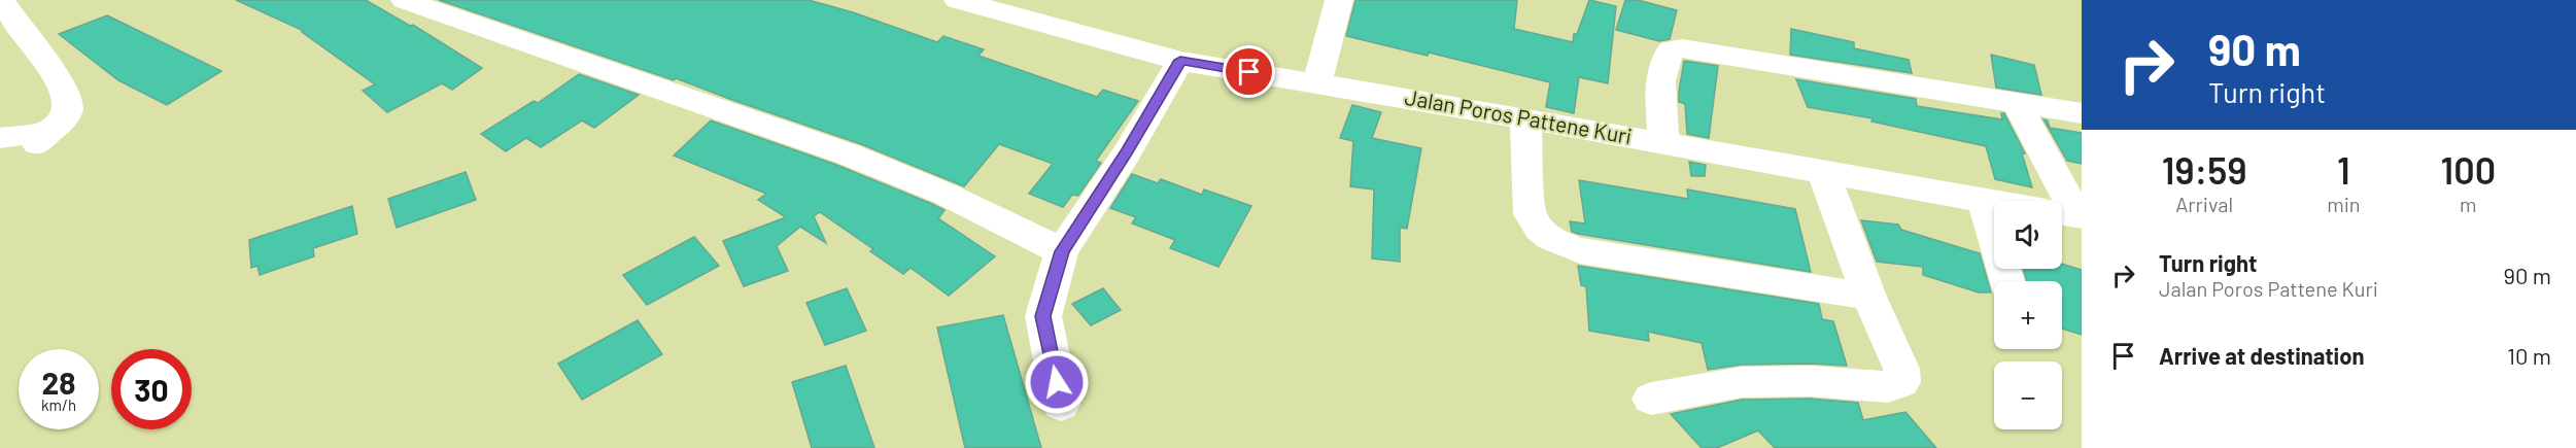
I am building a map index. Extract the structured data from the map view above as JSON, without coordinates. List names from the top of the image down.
{
  "streets": {
    "street": ["Jalan Poros Pattene Kuri"]
  },
  "page": {
    "turn": ["90 m", "Turn right"],
    "eta": [
      "19:59",
      "Arrival",
      "1",
      "min",
      "100",
      "m"
    ],
    "map_buttons": ["+", "−"],
    "list": [
      {
        "name": "Turn right",
        "note": "Jalan Poros Pattene Kuri",
        "value": "90 m"
      },
      {
        "name": "Arrive at destination",
        "value": "10 m"
      }
    ],
    "speed": "28 km/h",
    "limit": "30"
  }
}
